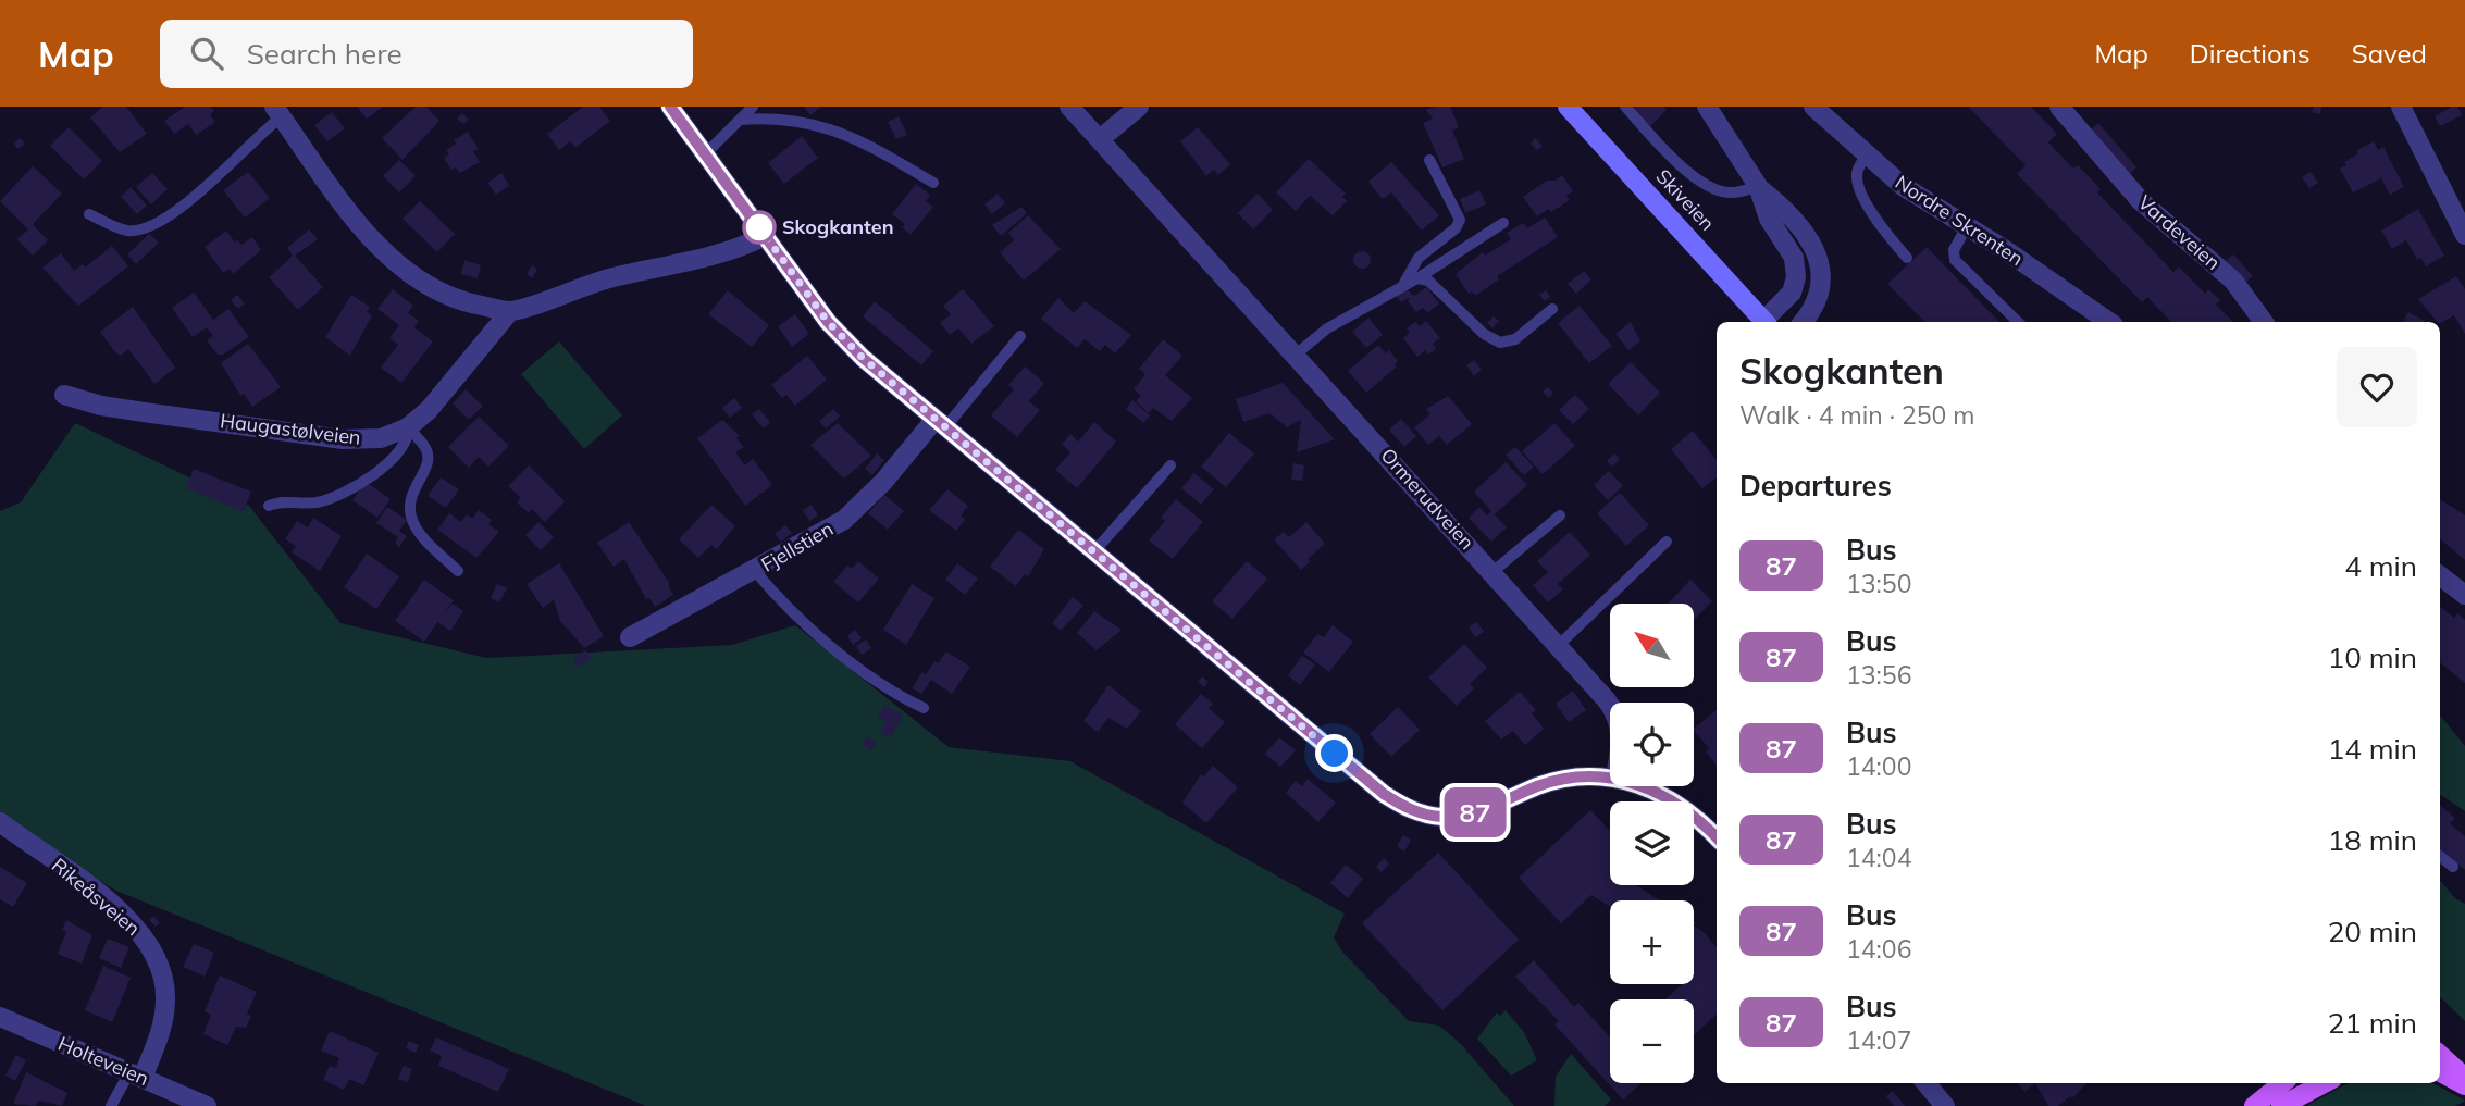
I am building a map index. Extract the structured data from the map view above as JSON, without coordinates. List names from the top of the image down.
{
  "streets": {
    "main road": ["Skiveien"],
    "street": [
      "Nordre Skrenten",
      "Vardeveien",
      "Haugastølveien",
      "Ormerudveien",
      "Fjellstien",
      "Rikeåsveien",
      "Holteveien"
    ]
  },
  "crossings": [
    ["Rikeåsveien", "Holteveien"]
  ],
  "places": ["Skogkanten"],
  "lines": ["bus line 87"],
  "north": "top left",
  "page": {
    "header": "Map",
    "search": "Search here",
    "nav": ["Map", "Directions", "Saved"],
    "on_map": "87",
    "heading": [
      ["Skogkanten", "Walk · 4 min · 250 m"],
      "Departures"
    ],
    "list": [
      {
        "mark": "87",
        "name": "Bus",
        "note": "13:50",
        "value": "4 min"
      },
      {
        "mark": "87",
        "name": "Bus",
        "note": "13:56",
        "value": "10 min"
      },
      {
        "mark": "87",
        "name": "Bus",
        "note": "14:00",
        "value": "14 min"
      },
      {
        "mark": "87",
        "name": "Bus",
        "note": "14:04",
        "value": "18 min"
      },
      {
        "mark": "87",
        "name": "Bus",
        "note": "14:06",
        "value": "20 min"
      },
      {
        "mark": "87",
        "name": "Bus",
        "note": "14:07",
        "value": "21 min"
      }
    ],
    "map_buttons": ["+", "−"]
  }
}
